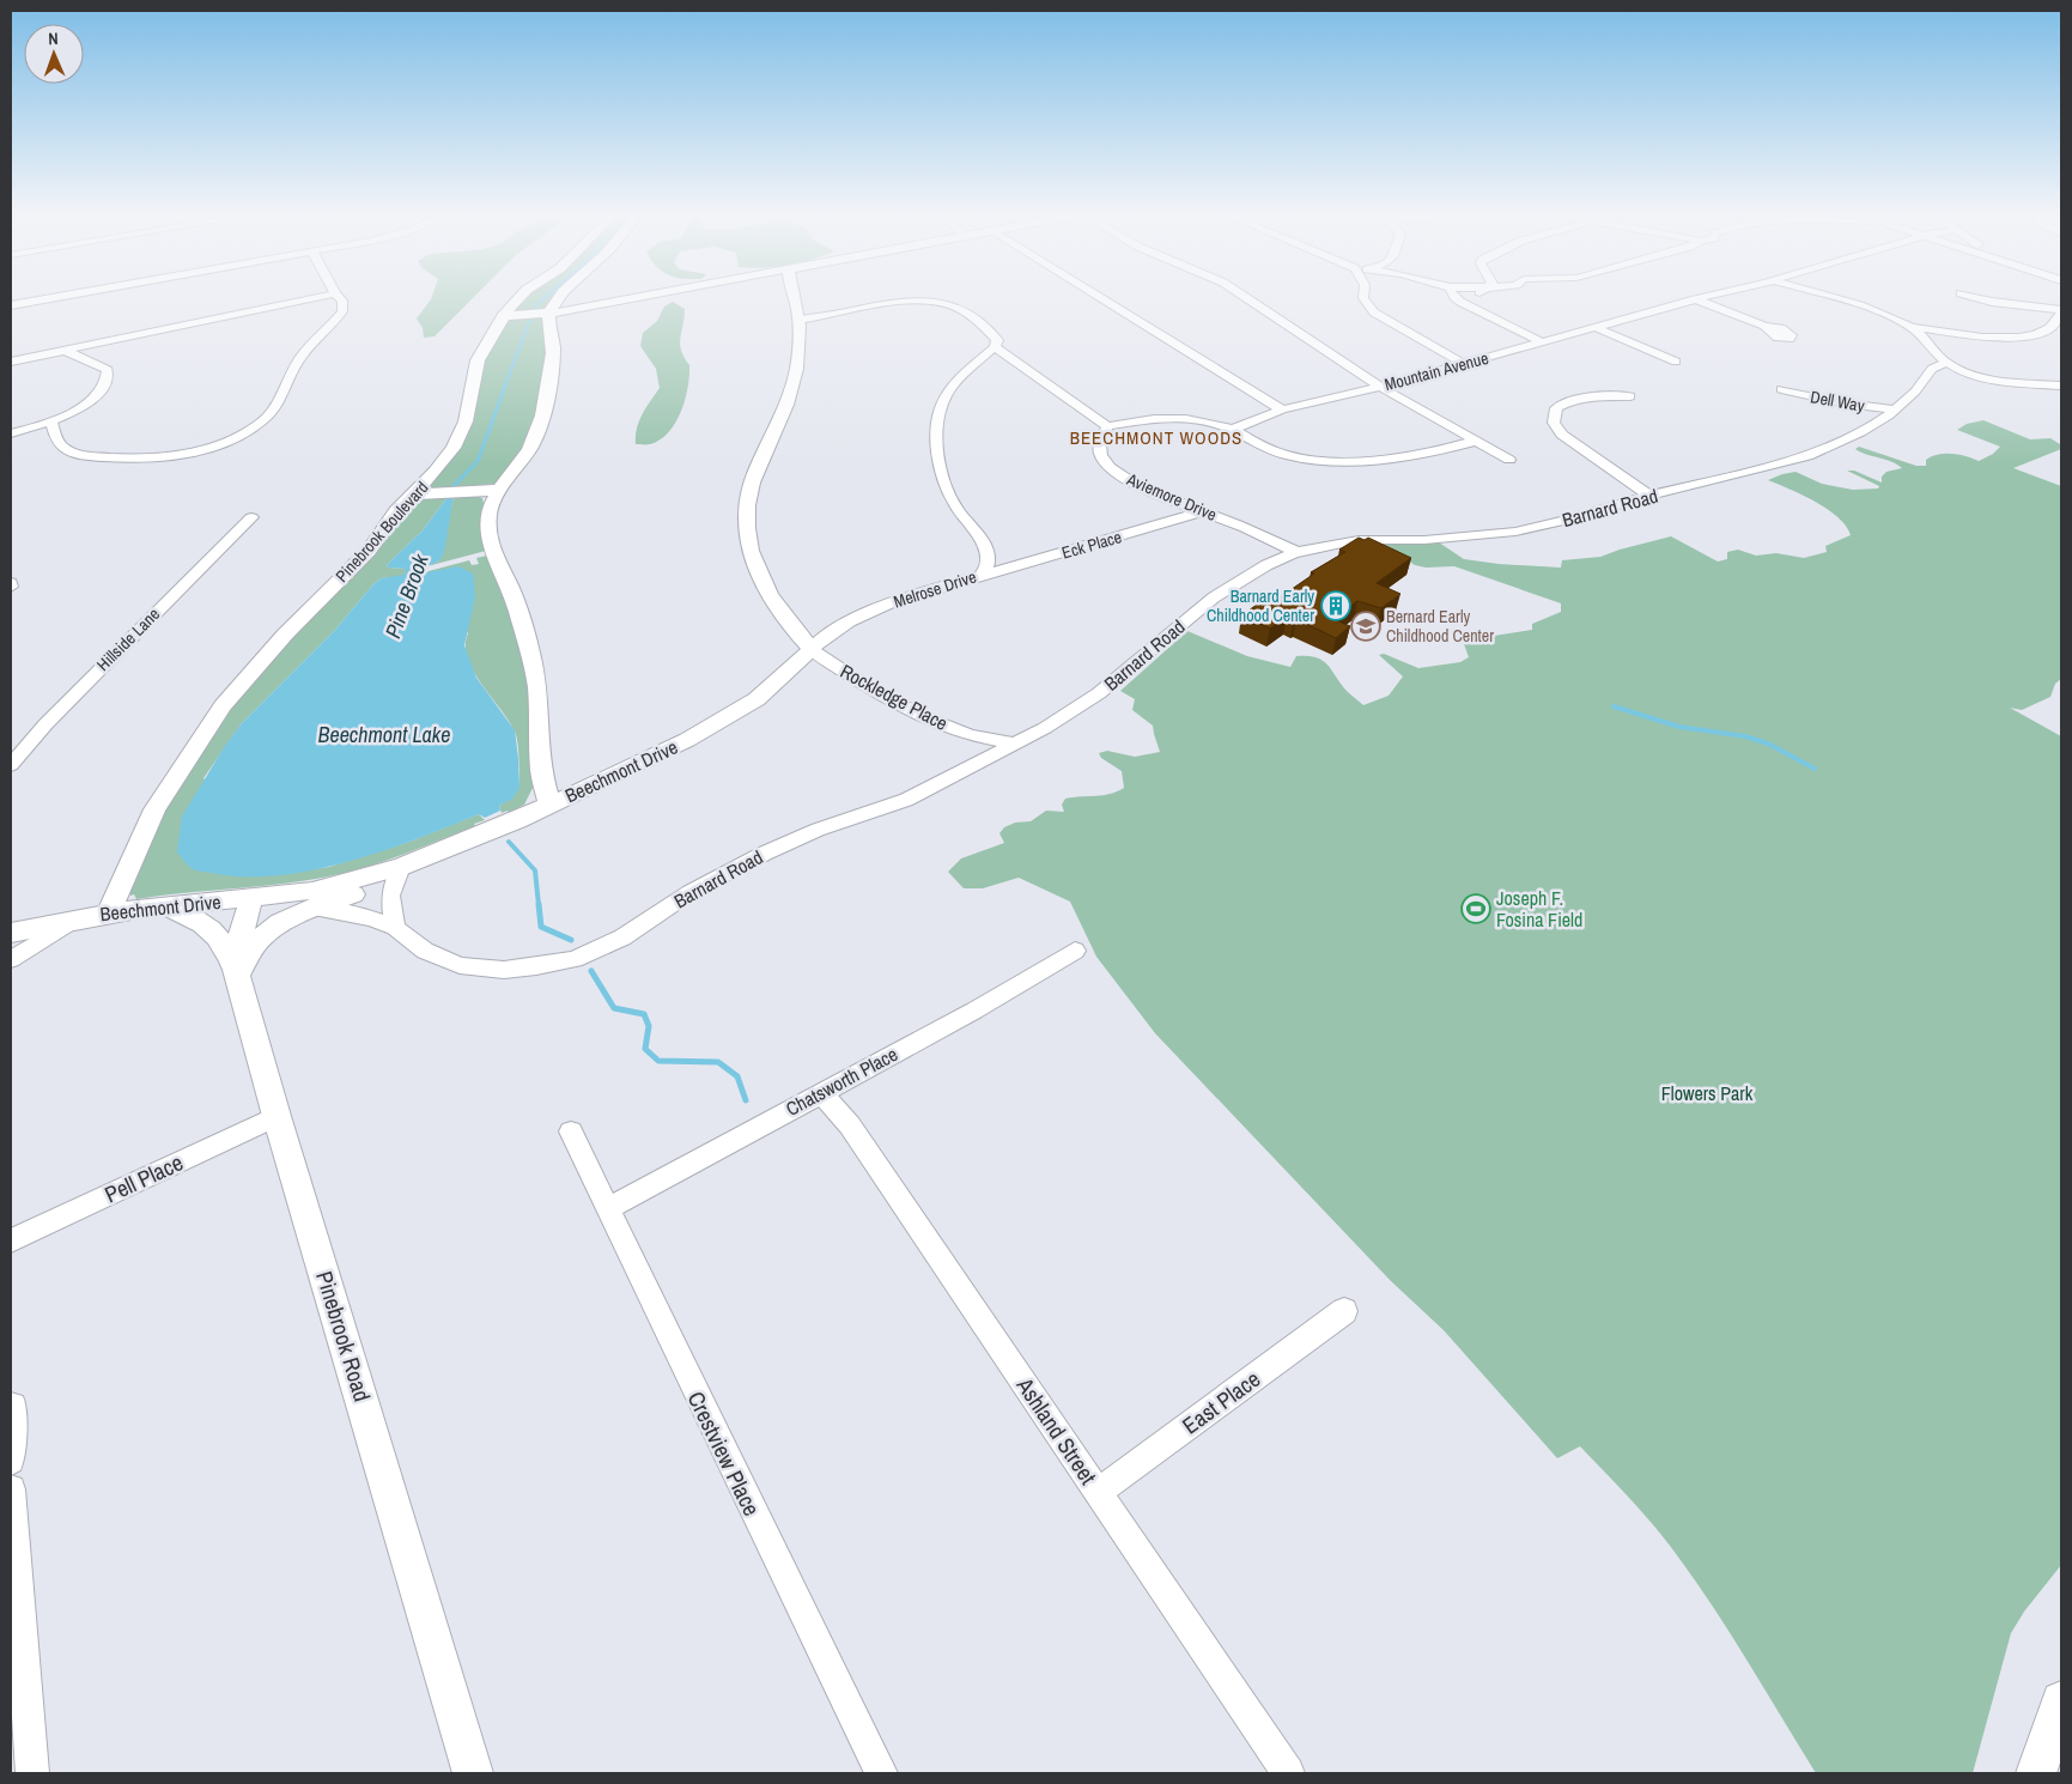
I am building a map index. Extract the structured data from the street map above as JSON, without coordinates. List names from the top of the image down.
{
  "streets": {
    "street": [
      "Mountain Avenue",
      "Dell Way",
      "Aviemore Drive",
      "Barnard Road",
      "Pinebrook Boulevard",
      "Eck Place",
      "Melrose Drive",
      "Hillside Lane",
      "Rockledge Place",
      "Beechmont Drive",
      "Chatsworth Place",
      "Pell Place",
      "Pinebrook Road",
      "East Place",
      "Ashland Street",
      "Crestview Place"
    ]
  },
  "crossings": [
    ["Dell Way", "Barnard Road"],
    ["Aviemore Drive", "Barnard Road"],
    ["Aviemore Drive", "Eck Place"],
    ["Barnard Road", "Rockledge Place"],
    ["Pinebrook Boulevard", "Beechmont Drive"],
    ["Eck Place", "Melrose Drive"],
    ["Melrose Drive", "Rockledge Place"],
    ["Melrose Drive", "Beechmont Drive"],
    ["Rockledge Place", "Beechmont Drive"],
    ["Beechmont Drive", "Pinebrook Road"],
    ["Chatsworth Place", "Ashland Street"],
    ["Chatsworth Place", "Crestview Place"],
    ["Pell Place", "Pinebrook Road"],
    ["East Place", "Ashland Street"]
  ],
  "districts": ["BEECHMONT WOODS"],
  "water": ["Pine Brook", "Beechmont Lake"],
  "parks": ["Flowers Park"],
  "places": {
    "building": ["Barnard Early Childhood Center"],
    "school or university": ["Bernard Early Childhood Center"],
    "sports": ["Joseph F. Fosina Field"]
  },
  "north": "top"
}
